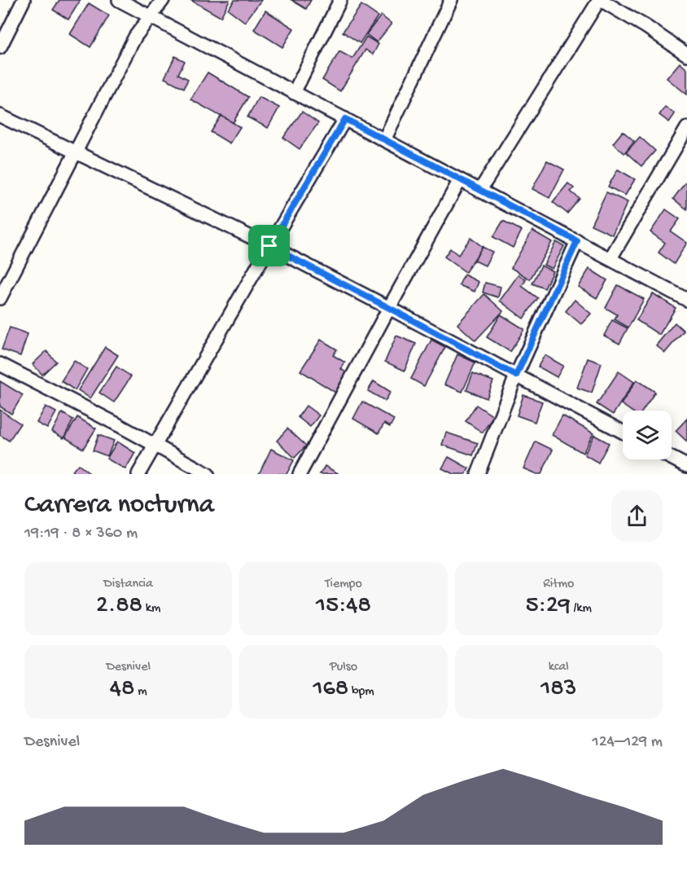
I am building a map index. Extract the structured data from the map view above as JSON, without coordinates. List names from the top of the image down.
{
  "page": {
    "heading": ["Carrera nocturna", "19:19 · 8 × 360 m"],
    "stats": [
      ["Distancia", "2.88 km"],
      ["Tiempo", "15:48"],
      ["Ritmo", "5:29 /km"],
      ["Desnivel", "48 m"],
      ["Pulso", "168 bpm"],
      ["kcal", "183"]
    ],
    "chart": ["Desnivel", "124–129 m"]
  }
}
